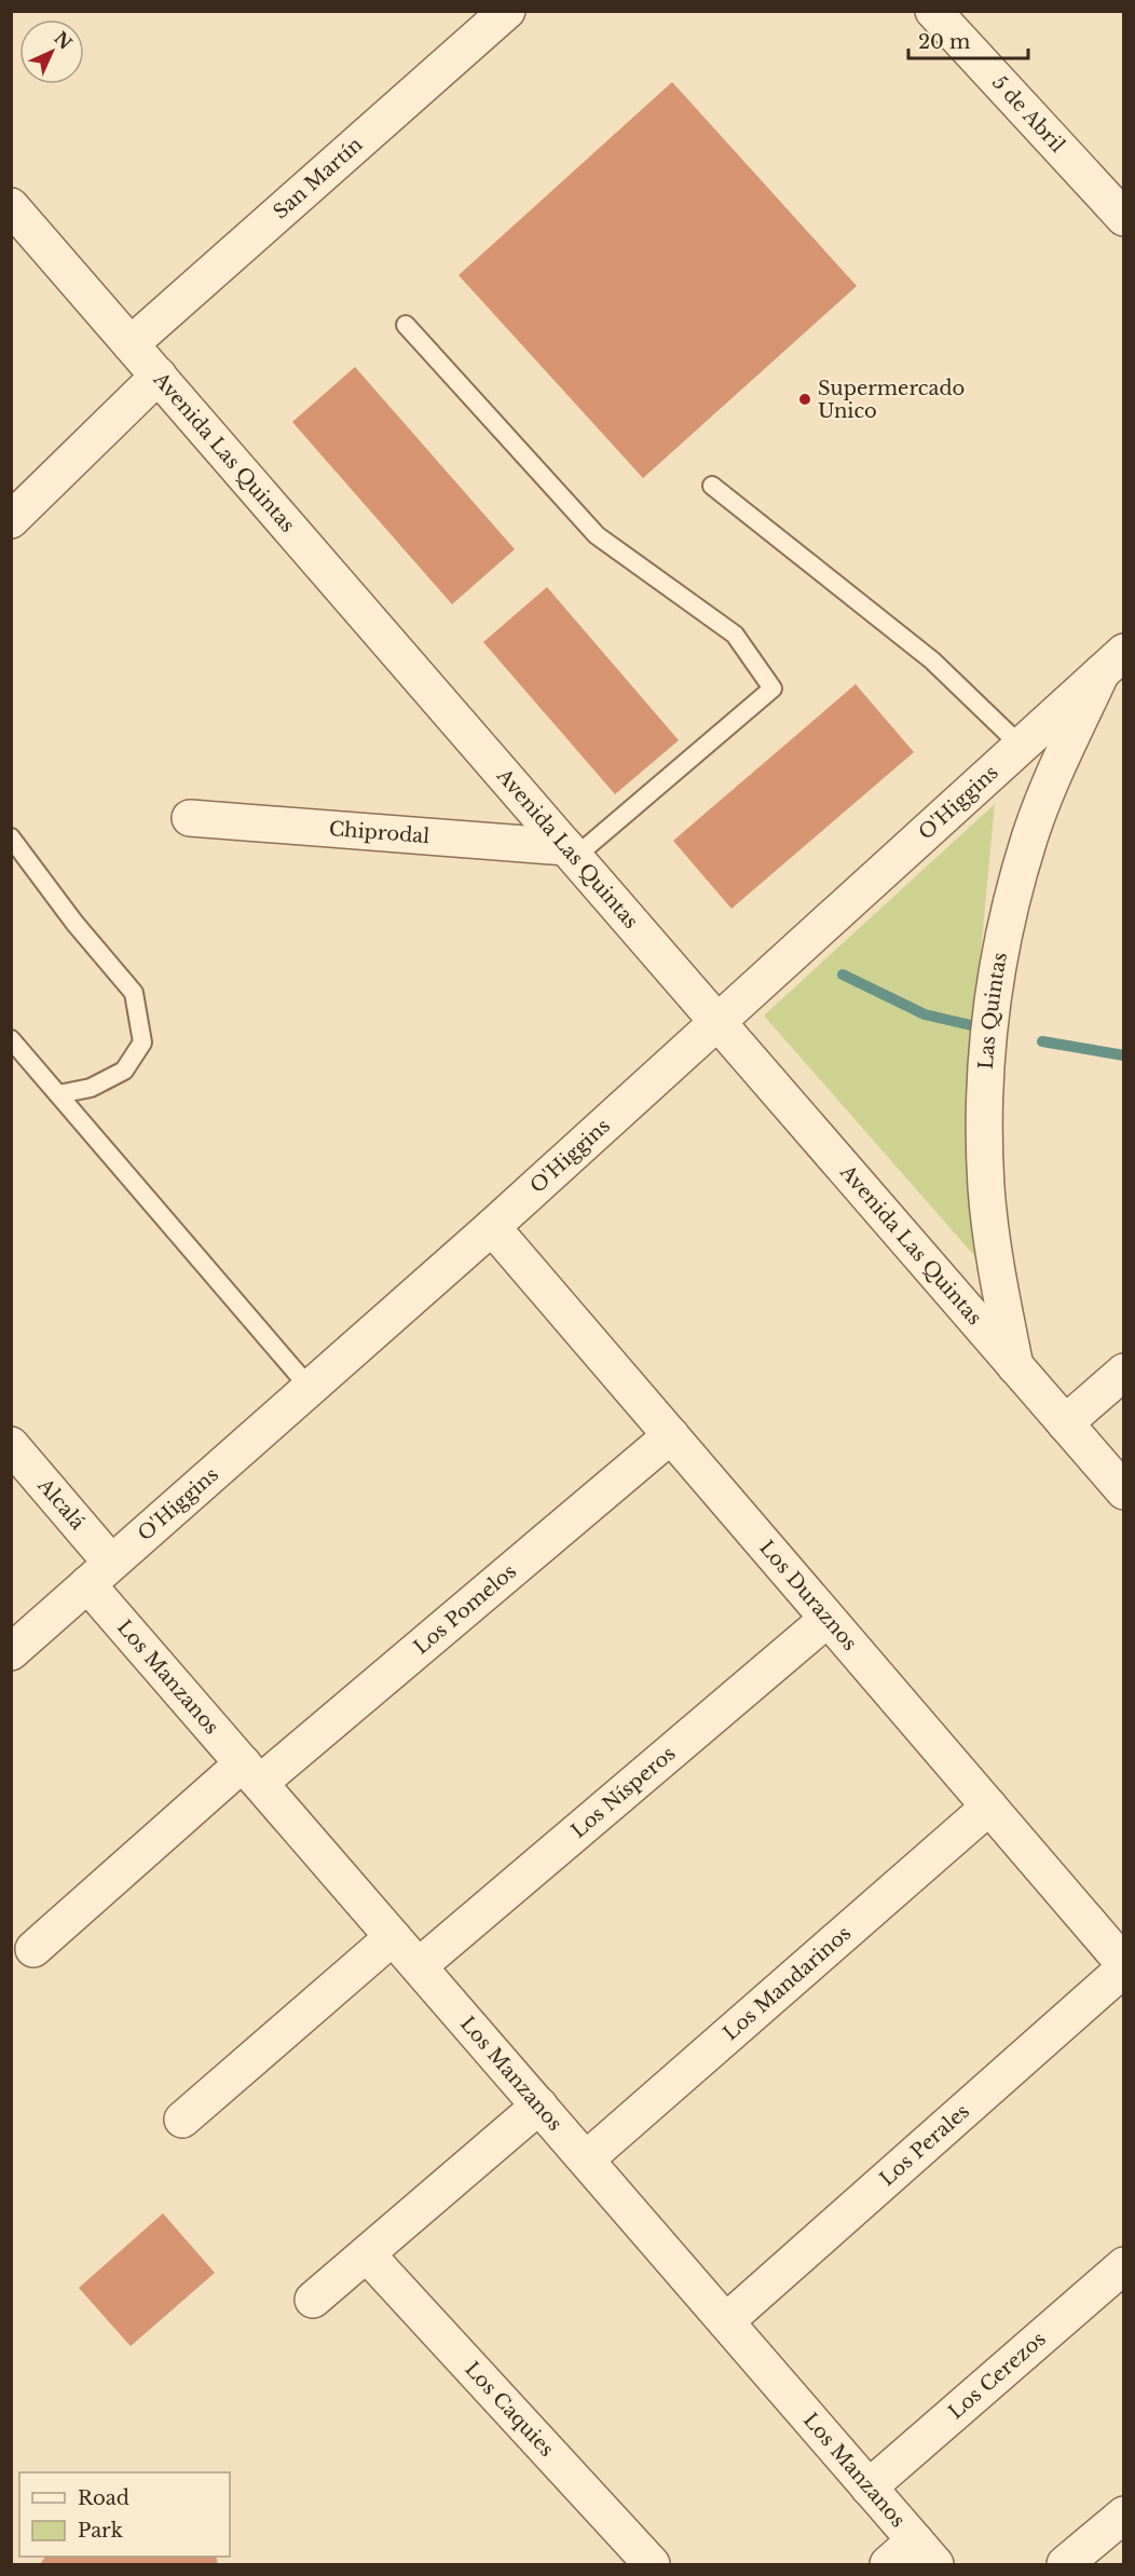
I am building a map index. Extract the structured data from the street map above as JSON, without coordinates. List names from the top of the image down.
{
  "streets": {
    "street": [
      "5 de Abril",
      "San Martín",
      "Avenida Las Quintas",
      "O'Higgins",
      "Chiprodal",
      "Las Quintas",
      "Alcalá",
      "Los Duraznos",
      "Los Pomelos",
      "Los Manzanos",
      "Los Nísperos",
      "Los Mandarinos",
      "Los Perales",
      "Los Cerezos",
      "Los Caquies"
    ]
  },
  "crossings": [
    ["San Martín", "Avenida Las Quintas"],
    ["Avenida Las Quintas", "O'Higgins"],
    ["Avenida Las Quintas", "Chiprodal"],
    ["Avenida Las Quintas", "Las Quintas"],
    ["O'Higgins", "Las Quintas"],
    ["O'Higgins", "Alcalá"],
    ["O'Higgins", "Los Duraznos"],
    ["O'Higgins", "Los Manzanos"],
    ["Alcalá", "Los Manzanos"],
    ["Los Duraznos", "Los Pomelos"],
    ["Los Duraznos", "Los Nísperos"],
    ["Los Duraznos", "Los Mandarinos"],
    ["Los Duraznos", "Los Perales"],
    ["Los Pomelos", "Los Manzanos"],
    ["Los Manzanos", "Los Nísperos"],
    ["Los Manzanos", "Los Mandarinos"],
    ["Los Manzanos", "Los Perales"],
    ["Los Manzanos", "Los Cerezos"]
  ],
  "places": ["Supermercado Unico"],
  "legend": ["Road", "Park"],
  "scale_bar": "20 m",
  "north": "top right"
}
